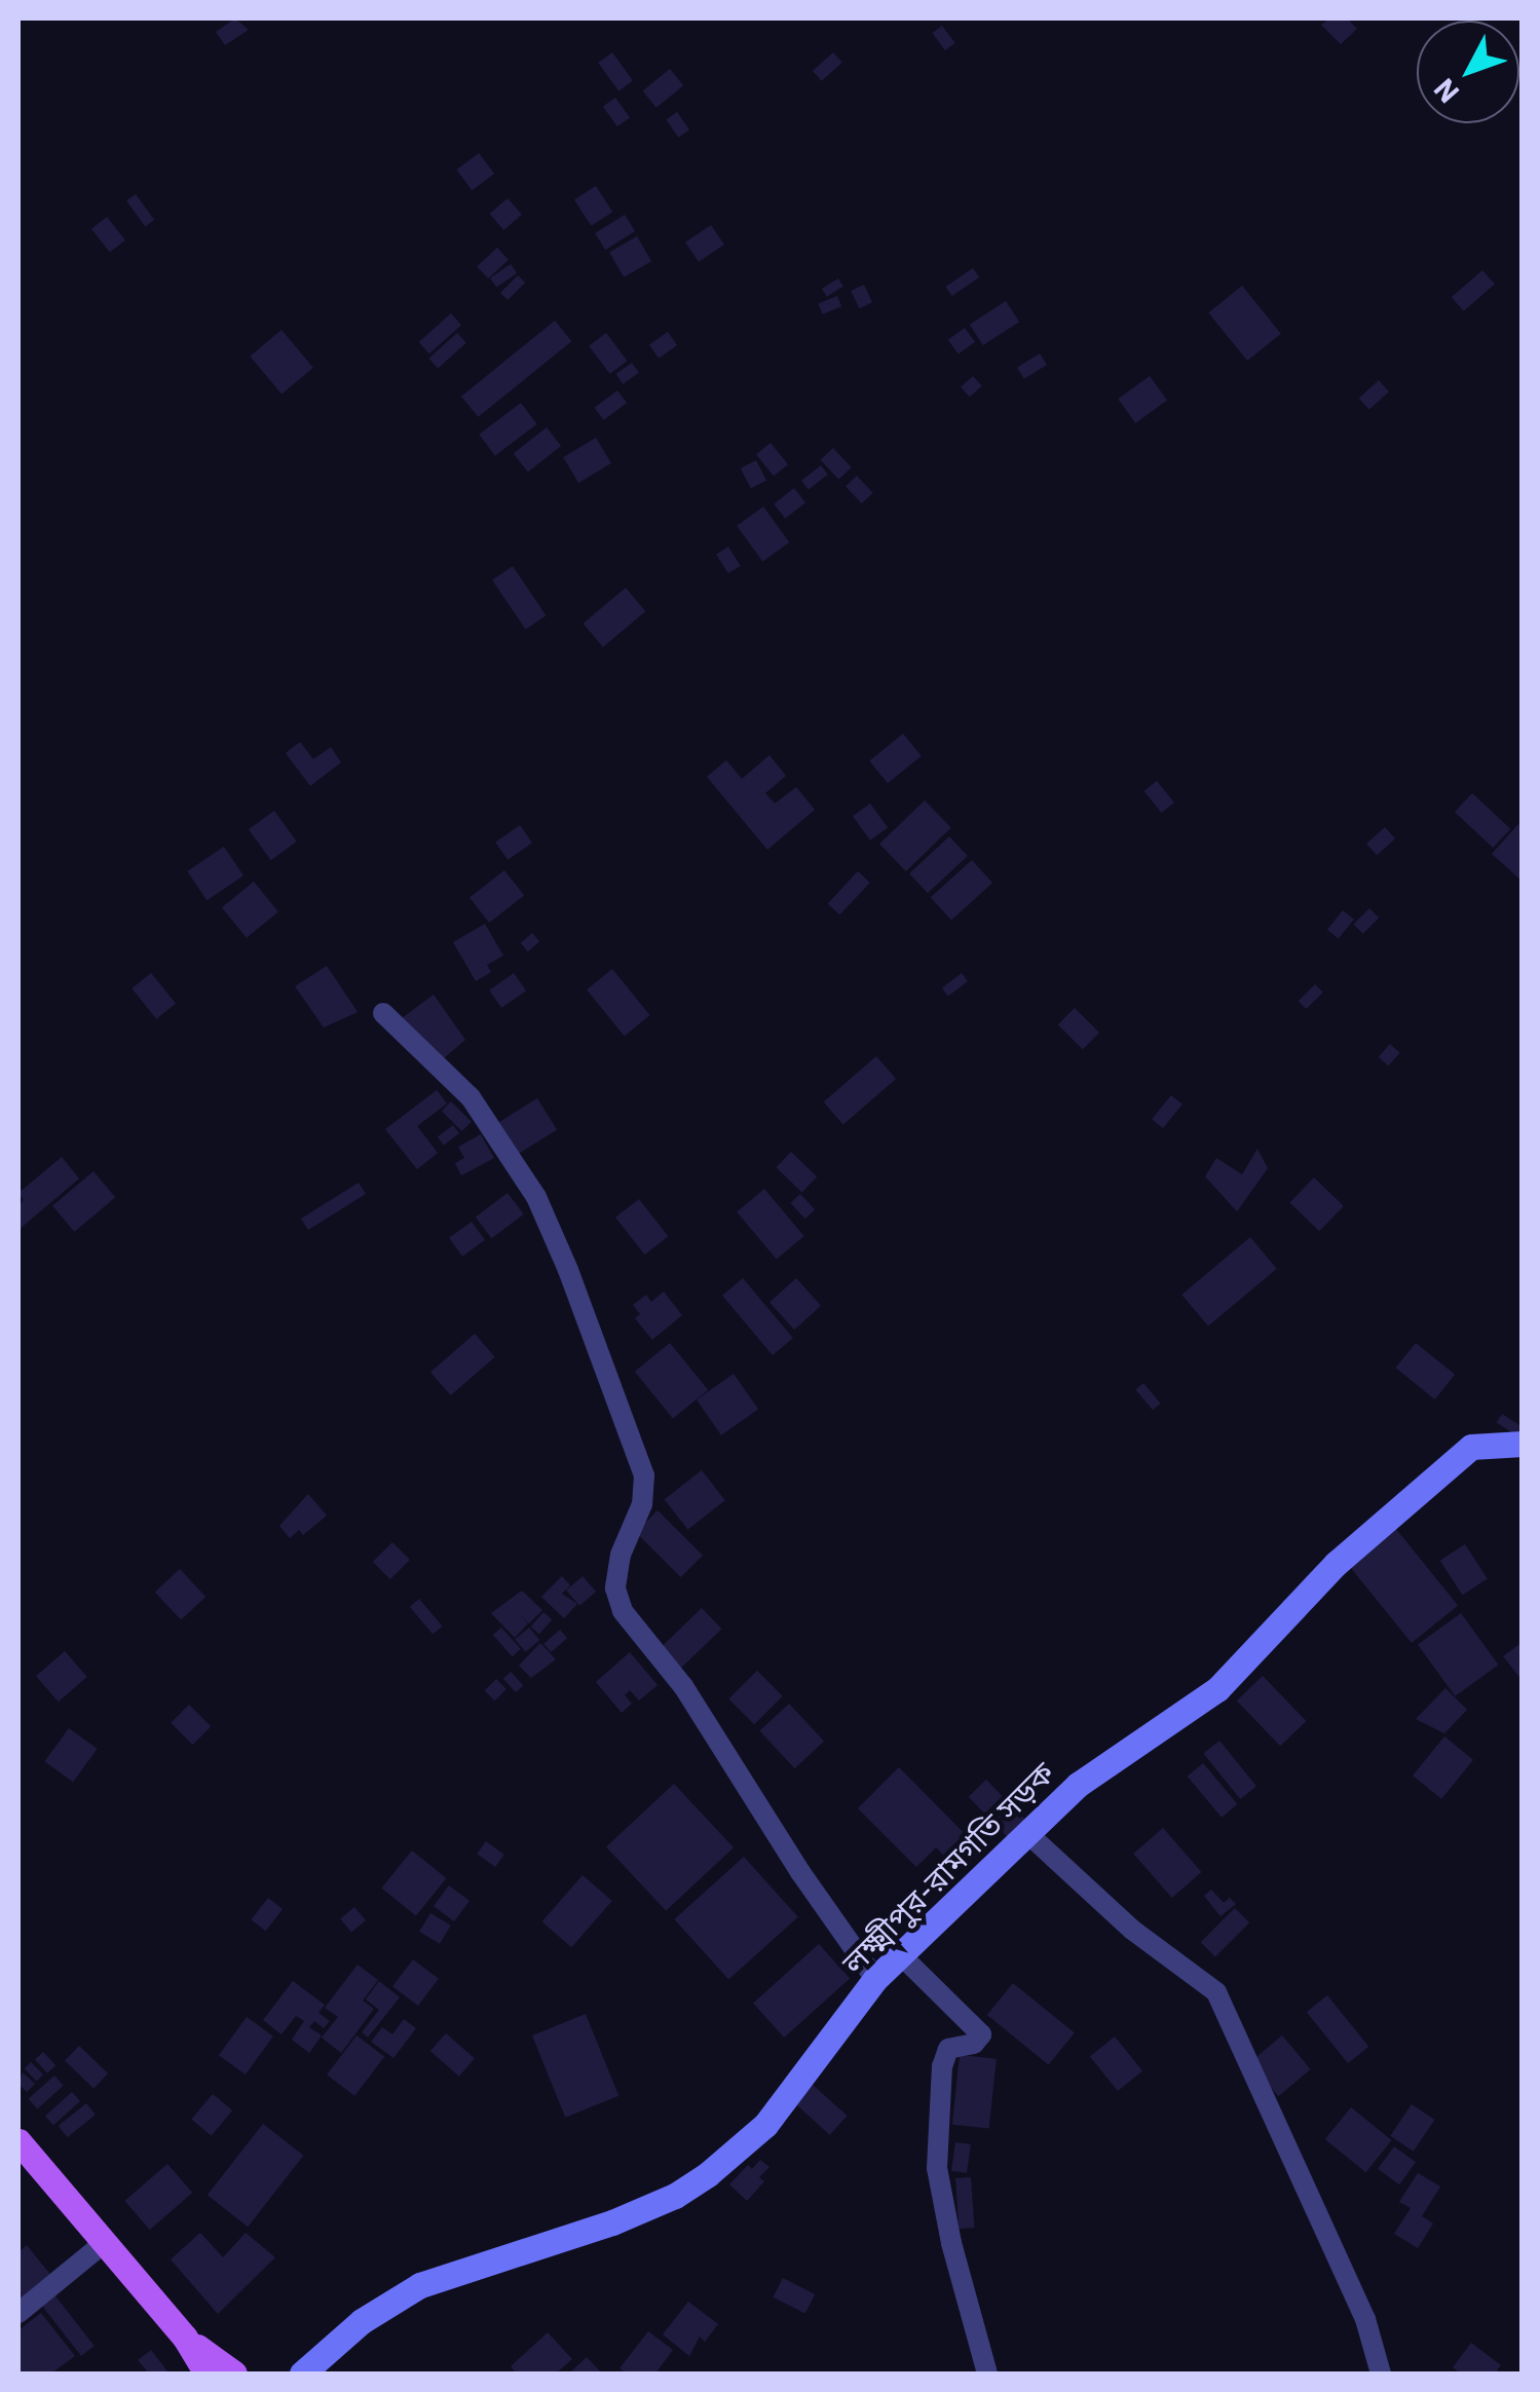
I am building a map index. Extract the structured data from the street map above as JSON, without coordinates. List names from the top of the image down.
{
  "streets": {
    "main road": ["লক্ষ্মীপুর-রামগতি সড়ক"]
  },
  "north": "bottom left"
}
